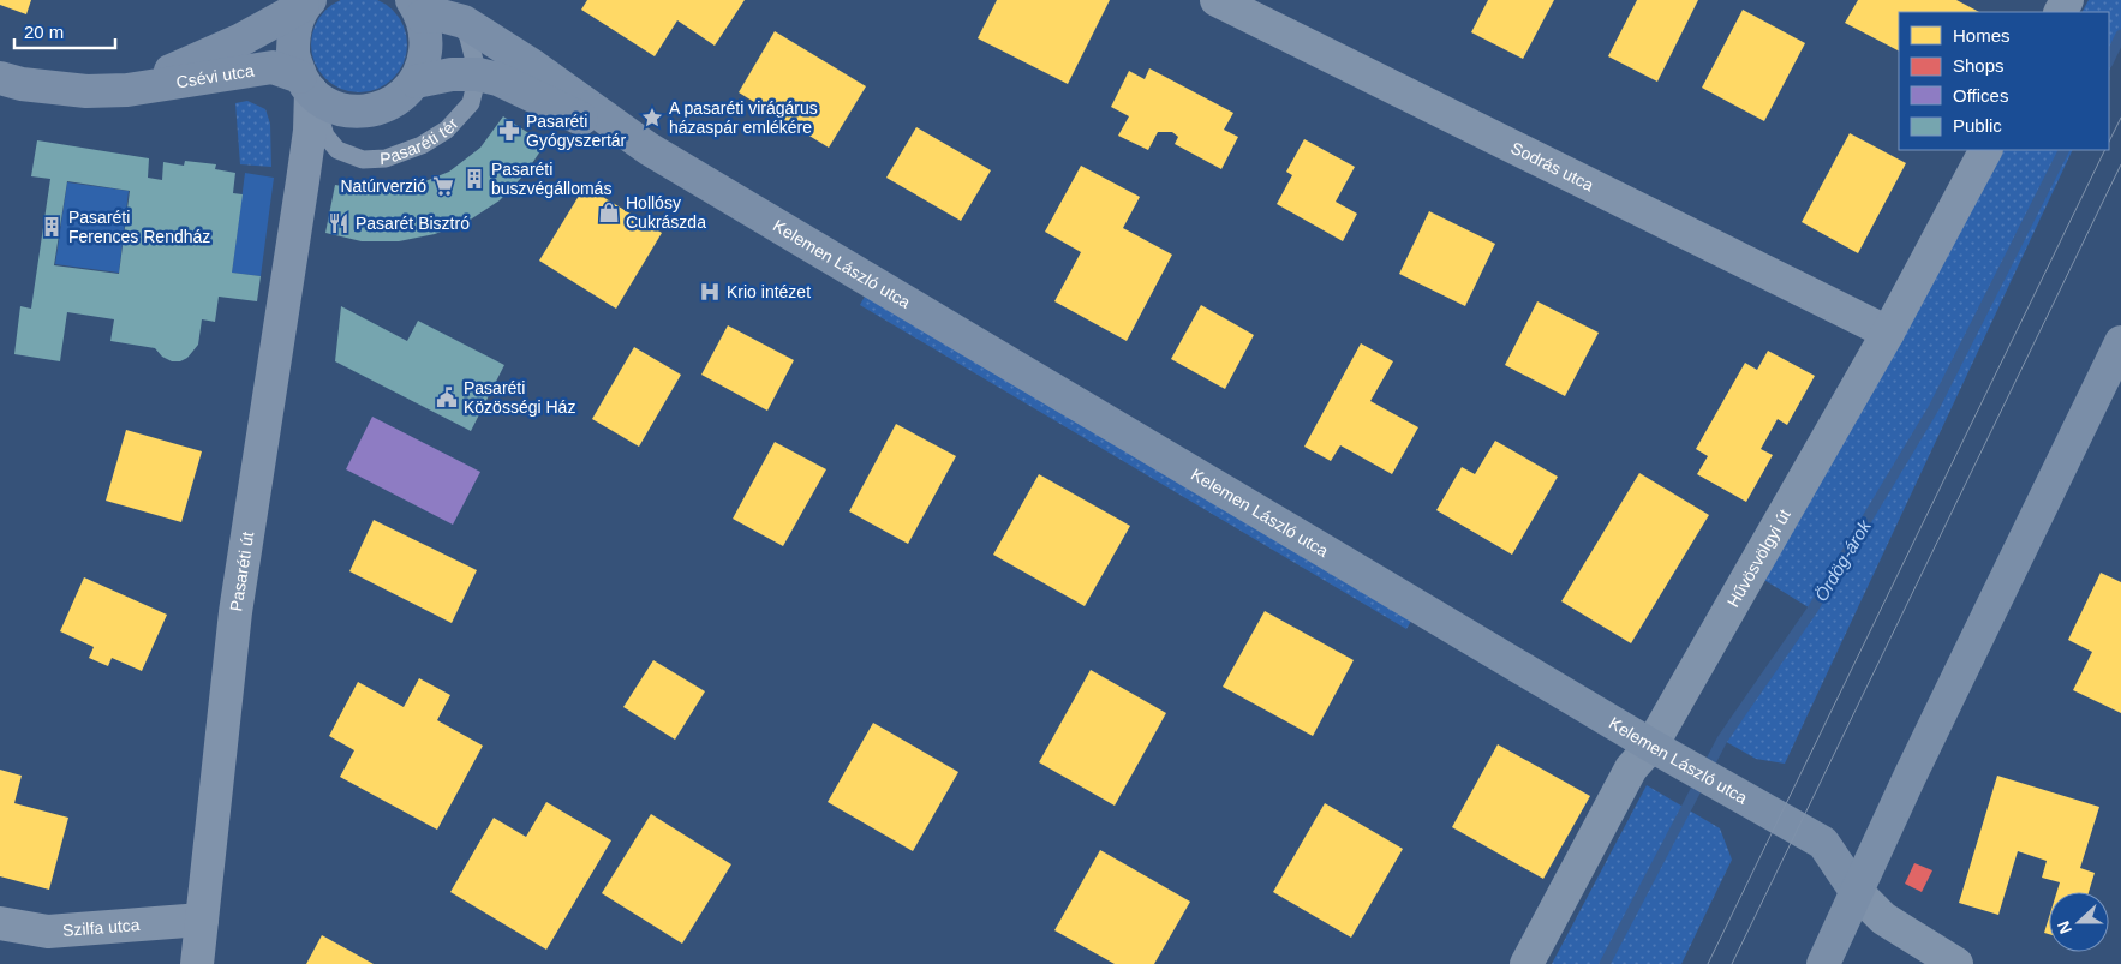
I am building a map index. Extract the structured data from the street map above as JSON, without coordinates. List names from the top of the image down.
{
  "streets": {
    "street": [
      "Csévi utca",
      "Sodrás utca",
      "Kelemen László utca",
      "Hűvösvölgyi út",
      "Pasaréti út",
      "Szilfa utca"
    ],
    "lane": ["Pasaréti tér"]
  },
  "crossings": [
    ["Csévi utca", "Pasaréti út"],
    ["Pasaréti tér", "Kelemen László utca"],
    ["Pasaréti tér", "Pasaréti út"],
    ["Sodrás utca", "Hűvösvölgyi út"],
    ["Kelemen László utca", "Hűvösvölgyi út"],
    ["Pasaréti út", "Szilfa utca"]
  ],
  "water": ["Ördög-árok"],
  "places": {
    "place": ["A pasaréti virágárus házaspár emlékére"],
    "pharmacy": ["Pasaréti Gyógyszertár"],
    "building": ["Pasaréti buszvégállomás", "Pasaréti Ferences Rendház"],
    "supermarket": ["Natúrverzió"],
    "shop": ["Hollósy Cukrászda"],
    "restaurant": ["Pasarét Bisztró"],
    "hospital": ["Krio intézet"],
    "public building": ["Pasaréti Közösségi Ház"]
  },
  "legend": [
    "Homes",
    "Shops",
    "Offices",
    "Public"
  ],
  "scale_bar": "20 m",
  "north": "left"
}
